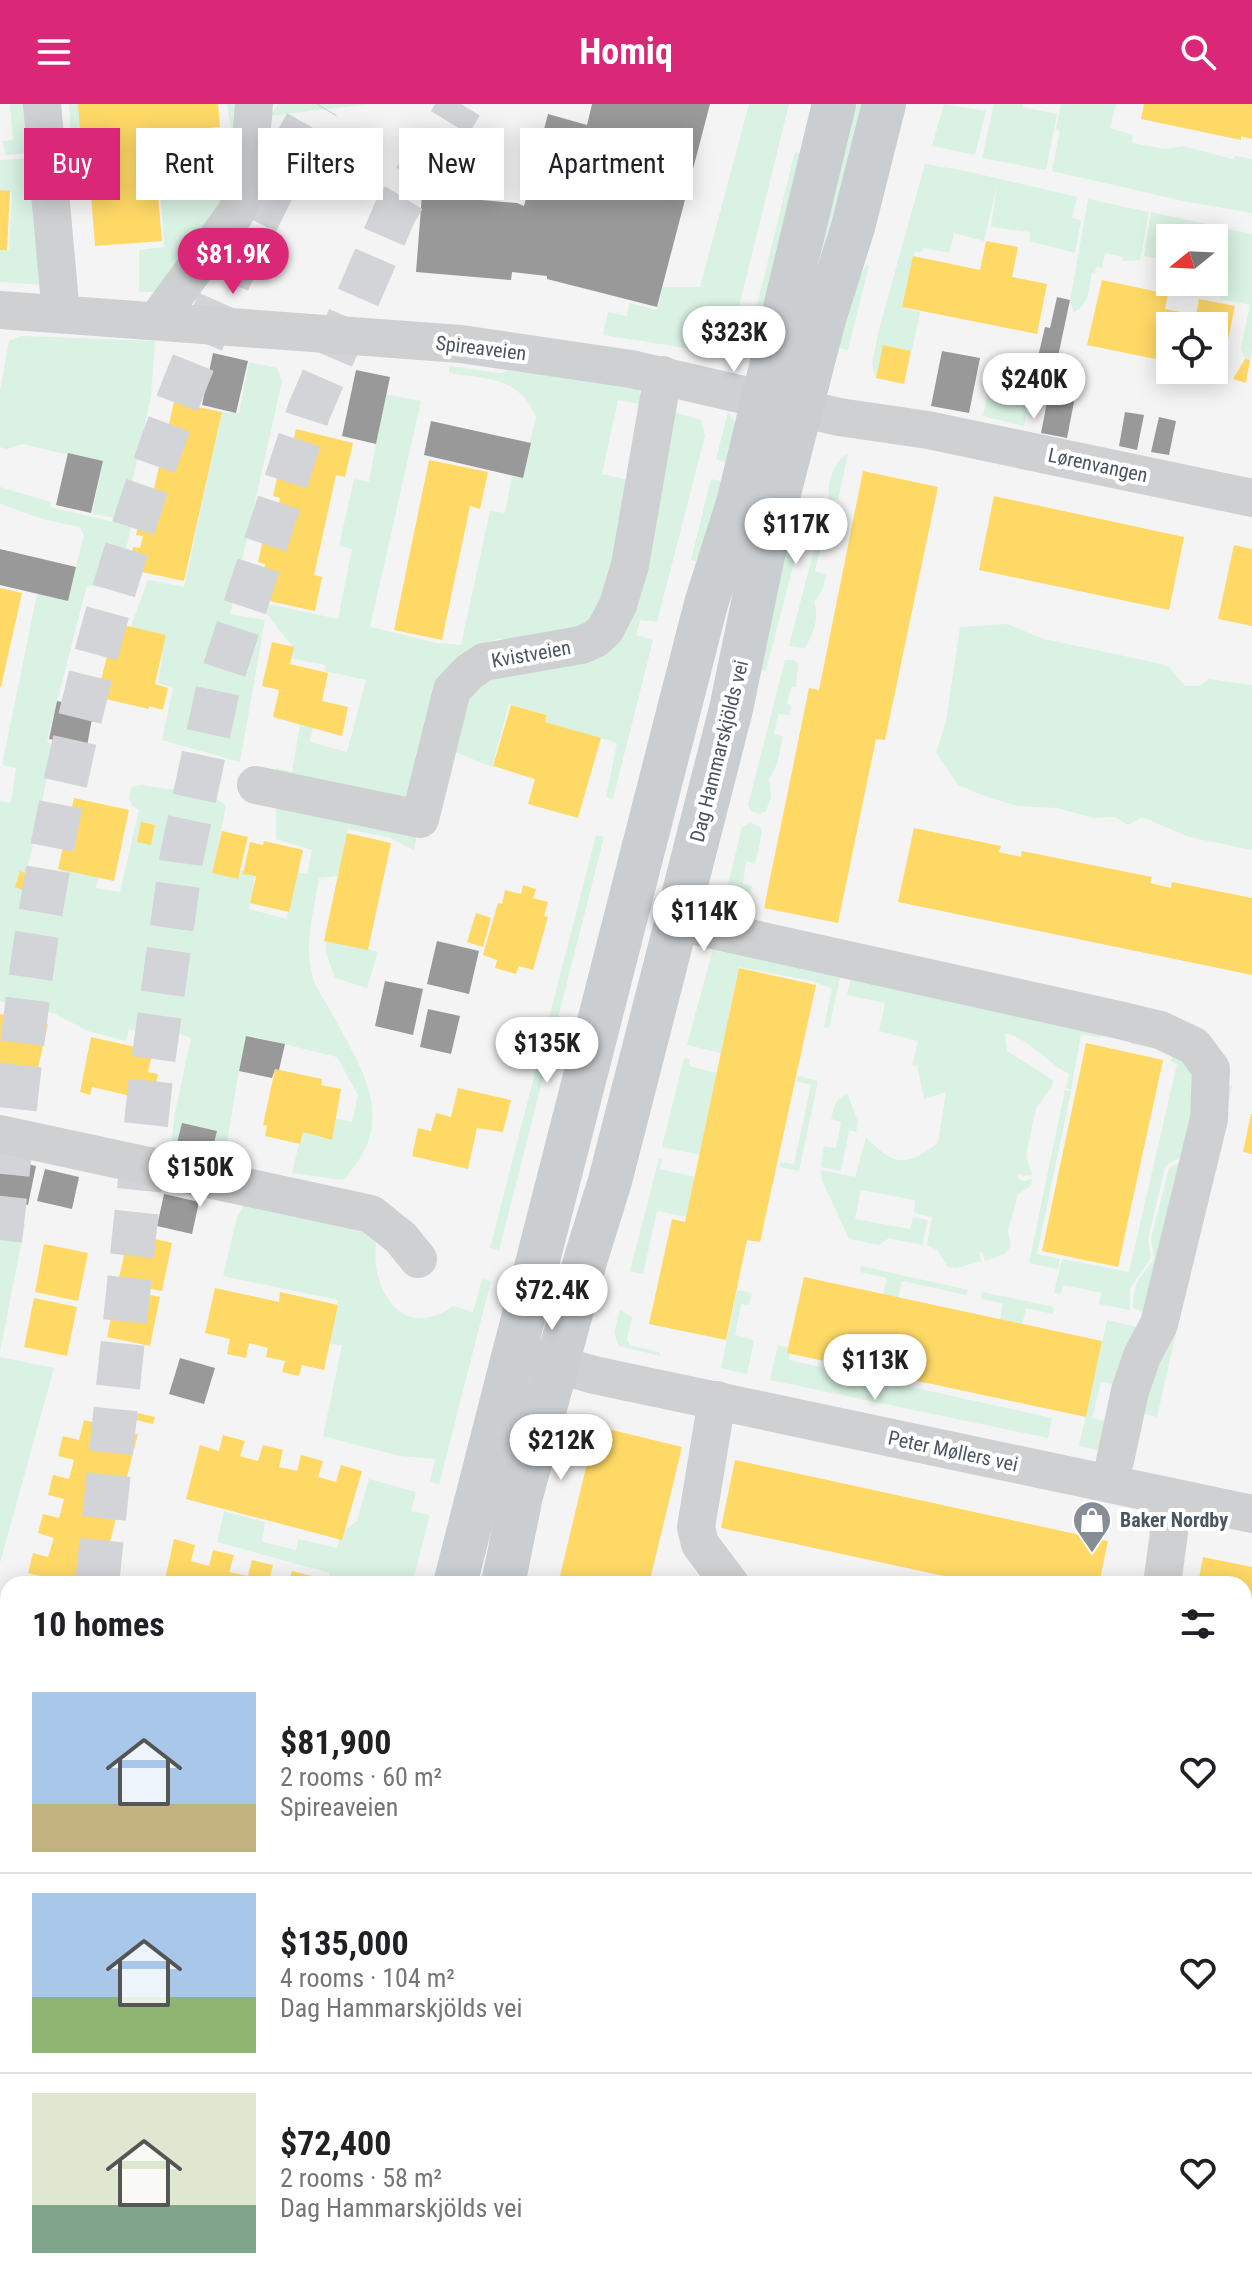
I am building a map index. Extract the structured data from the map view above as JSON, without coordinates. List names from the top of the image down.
{
  "streets": {
    "main road": ["Dag Hammarskjölds vei"],
    "street": [
      "Spireaveien",
      "Lørenvangen",
      "Kvistveien",
      "Peter Møllers vei"
    ]
  },
  "crossings": [
    ["Spireaveien", "Lørenvangen"],
    ["Spireaveien", "Kvistveien"],
    ["Spireaveien", "Dag Hammarskjölds vei"],
    ["Lørenvangen", "Dag Hammarskjölds vei"],
    ["Dag Hammarskjölds vei", "Peter Møllers vei"]
  ],
  "places": {
    "shop": ["Baker Nordby"]
  },
  "north": "left",
  "page": {
    "header": "Homiq",
    "chip": [
      "Buy",
      "Rent",
      "Filters",
      "New",
      "Apartment"
    ],
    "price": [
      "$81.9K",
      "$323K",
      "$240K",
      "$117K",
      "$114K",
      "$135K",
      "$150K",
      "$72.4K",
      "$113K",
      "$212K"
    ],
    "heading": "10 homes",
    "list": [
      {
        "name": "$81,900",
        "note": "2 rooms · 60 m² · Spireaveien"
      },
      {
        "name": "$135,000",
        "note": "4 rooms · 104 m² · Dag Hammarskjölds vei"
      },
      {
        "name": "$72,400",
        "note": "2 rooms · 58 m² · Dag Hammarskjölds vei"
      }
    ]
  }
}
